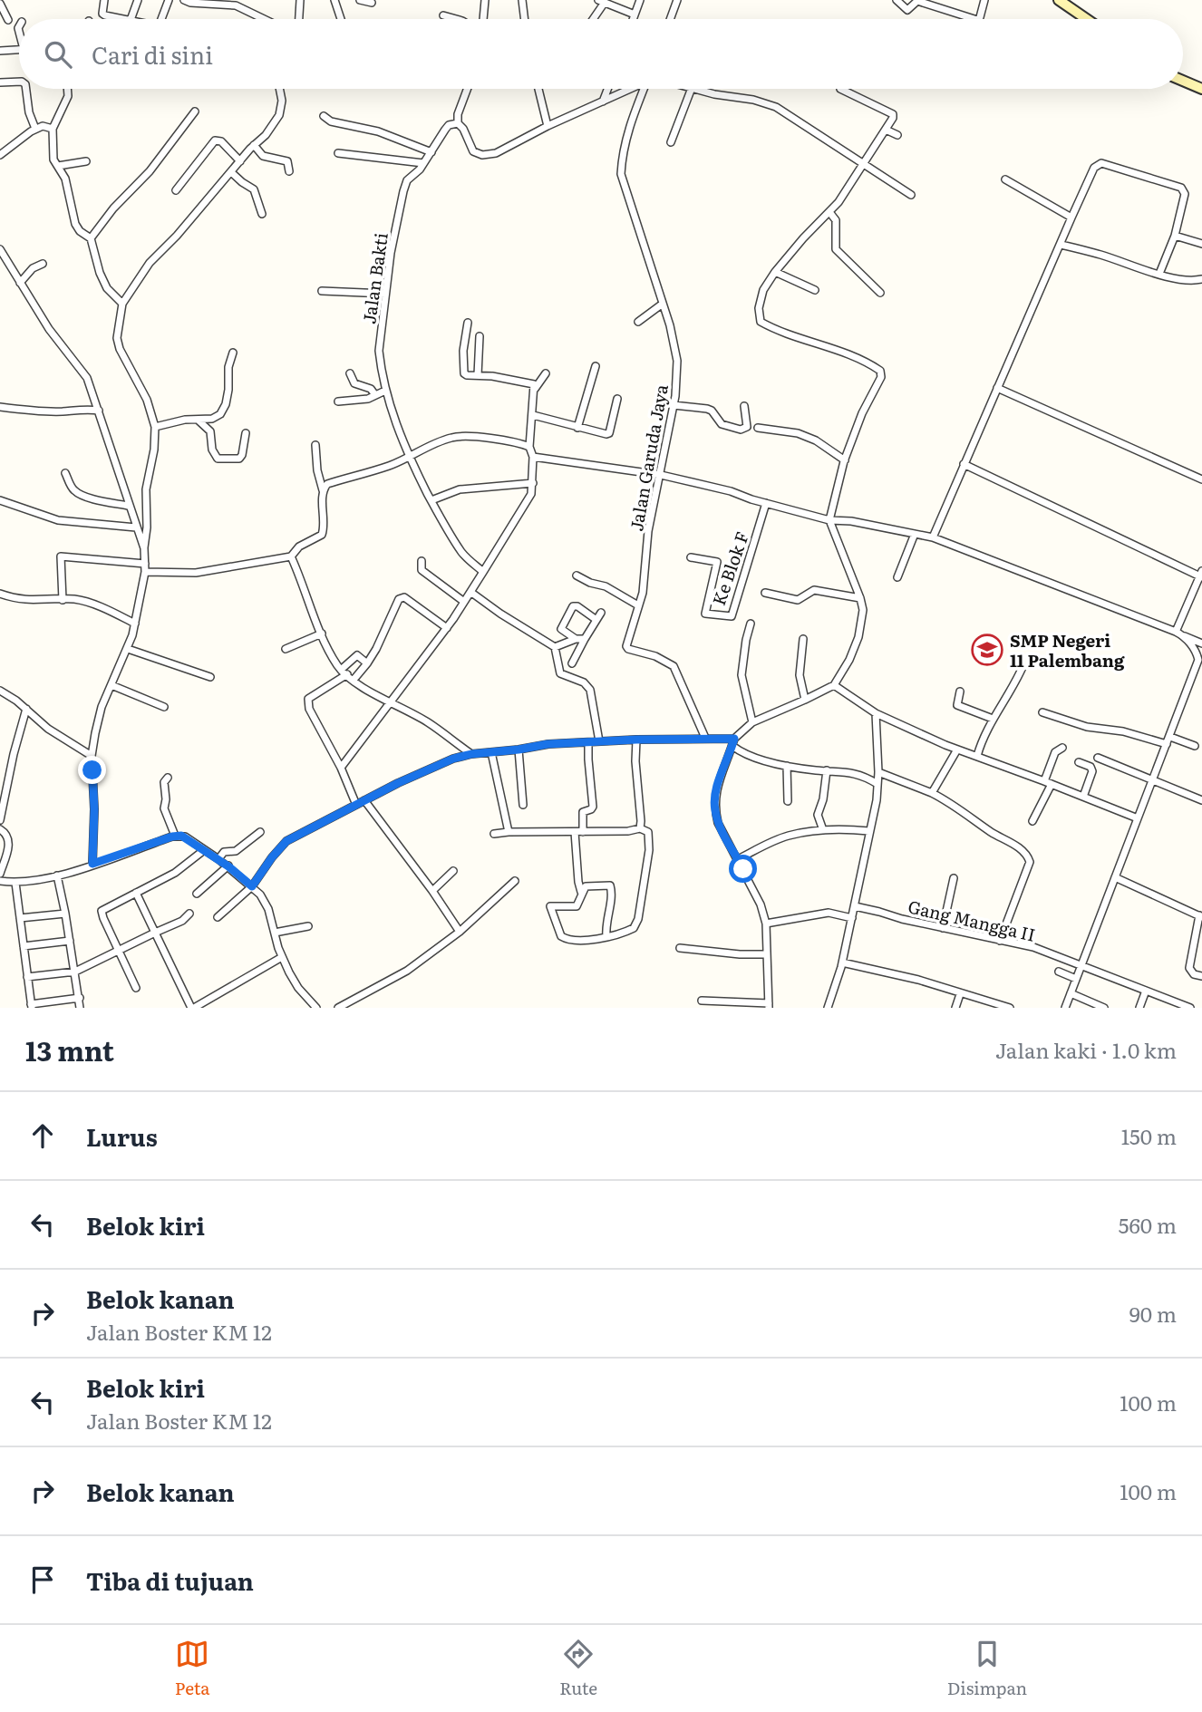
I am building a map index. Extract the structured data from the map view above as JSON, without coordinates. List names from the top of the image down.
{
  "streets": {
    "street": [
      "Jalan Bakti",
      "Jalan Garuda Jaya",
      "Ke Blok F",
      "Gang Mangga II"
    ]
  },
  "places": {
    "school or university": ["SMP Negeri 11 Palembang"]
  },
  "page": {
    "search": "Cari di sini",
    "heading": ["13 mnt", "Jalan kaki · 1.0 km"],
    "list": [
      ["Lurus", "150 m"],
      ["Belok kiri", "560 m"],
      ["Belok kanan", "Jalan Boster KM 12", "90 m"],
      ["Belok kiri", "Jalan Boster KM 12", "100 m"],
      ["Belok kanan", "100 m"],
      "Tiba di tujuan"
    ],
    "nav": ["Peta", "Rute", "Disimpan"]
  }
}
